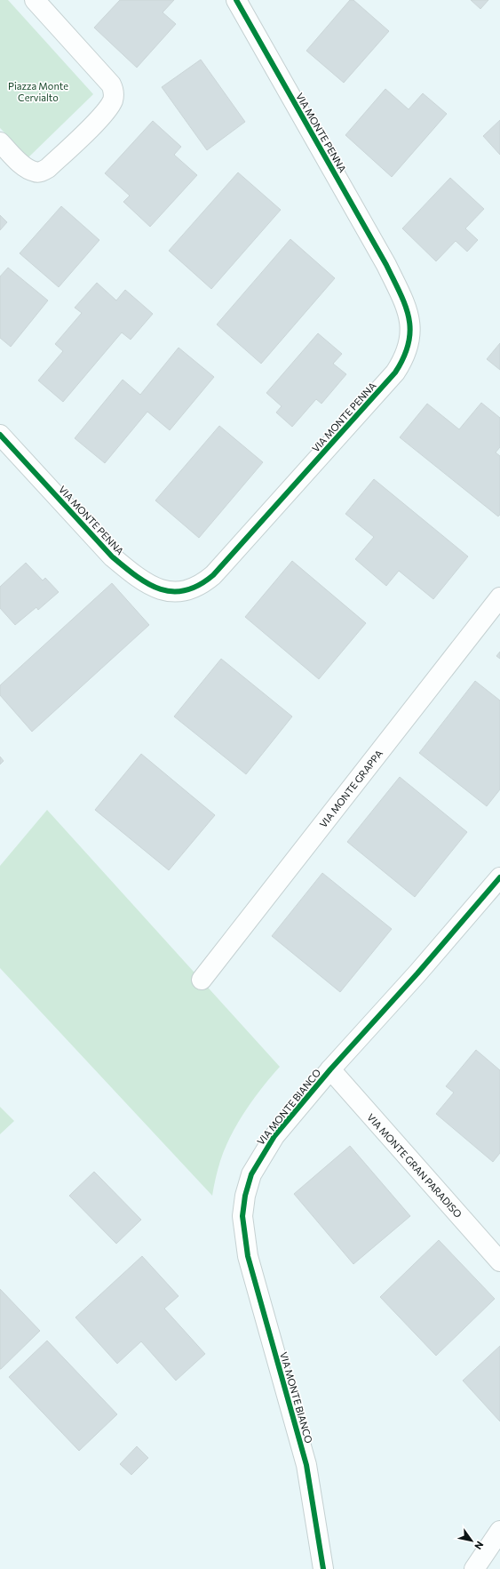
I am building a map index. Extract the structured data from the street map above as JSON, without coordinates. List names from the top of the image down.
{
  "streets": {
    "street": [
      "VIA MONTE PENNA",
      "VIA MONTE GRAPPA",
      "VIA MONTE BIANCO",
      "VIA MONTE GRAN PARADISO"
    ]
  },
  "crossings": [
    ["VIA MONTE BIANCO", "VIA MONTE GRAN PARADISO"]
  ],
  "parks": ["Piazza Monte Cervialto"],
  "north": "bottom right"
}
